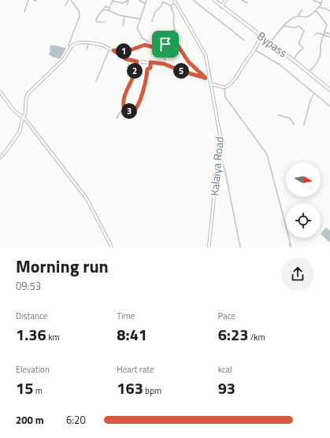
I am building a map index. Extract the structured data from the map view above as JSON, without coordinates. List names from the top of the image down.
{
  "streets": {
    "main road": ["Bypass"],
    "street": ["Kalaiya Road"]
  },
  "north": "right",
  "page": {
    "pins": [
      "1",
      "2",
      "5",
      "3"
    ],
    "heading": ["Morning run", "09:53"],
    "stats": [
      ["Distance", "1.36 km"],
      ["Time", "8:41"],
      ["Pace", "6:23 /km"],
      ["Elevation", "15 m"],
      ["Heart rate", "163 bpm"],
      ["kcal", "93"]
    ],
    "list": [
      {
        "name": "200 m",
        "note": "6:20"
      }
    ]
  }
}
